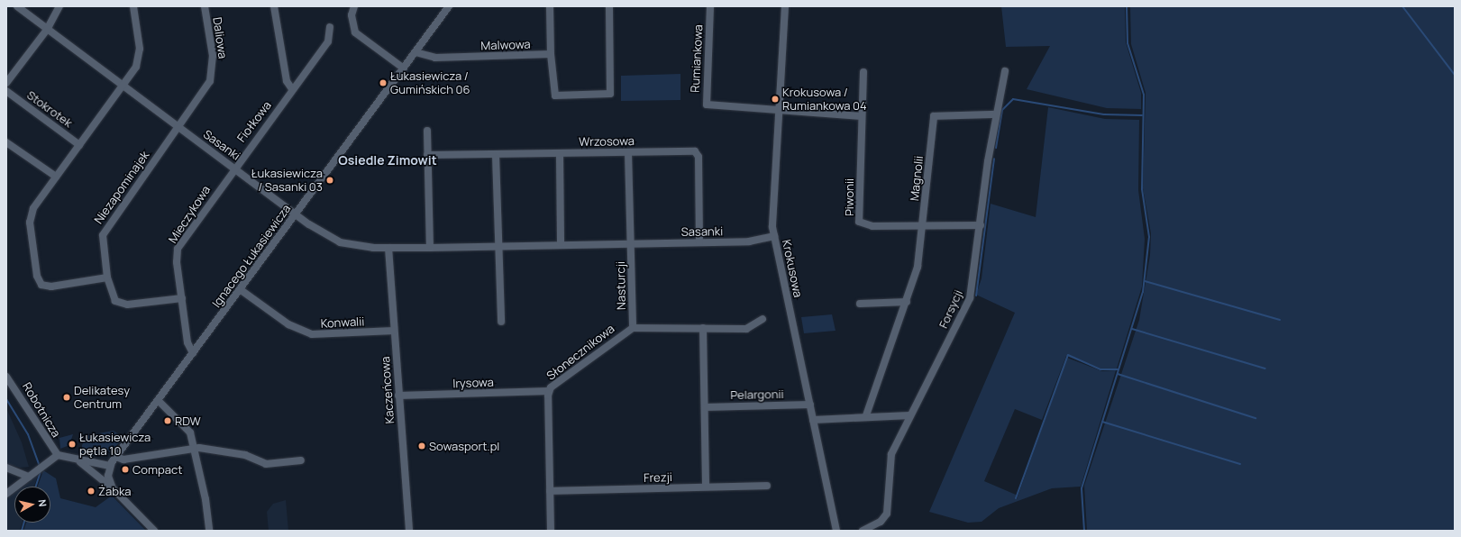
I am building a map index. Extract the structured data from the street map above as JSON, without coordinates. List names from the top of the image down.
{
  "streets": {
    "street": [
      "Daliowa",
      "Malwowa",
      "Rumiankowa",
      "Stokrotek",
      "Fiołkowa",
      "Wrzosowa",
      "Sasanki",
      "Magnolii",
      "Niezapominajek",
      "Piwonii",
      "Mieczykowa",
      "Ignacego Łukasiewicza",
      "Krokusowa",
      "Nasturcji",
      "Forsycji",
      "Konwalii",
      "Słonecznikowa",
      "Irysowa",
      "Kaczeńcowa",
      "Pelargonii",
      "Robotnicza",
      "Frezji"
    ]
  },
  "crossings": [
    ["Daliowa", "Sasanki"],
    ["Daliowa", "Niezapominajek"],
    ["Malwowa", "Ignacego Łukasiewicza"],
    ["Rumiankowa", "Krokusowa"],
    ["Fiołkowa", "Sasanki"],
    ["Fiołkowa", "Mieczykowa"],
    ["Wrzosowa", "Sasanki"],
    ["Sasanki", "Niezapominajek"],
    ["Sasanki", "Mieczykowa"],
    ["Sasanki", "Ignacego Łukasiewicza"],
    ["Sasanki", "Krokusowa"],
    ["Sasanki", "Nasturcji"],
    ["Sasanki", "Kaczeńcowa"],
    ["Magnolii", "Piwonii"],
    ["Magnolii", "Forsycji"],
    ["Piwonii", "Forsycji"],
    ["Mieczykowa", "Ignacego Łukasiewicza"],
    ["Ignacego Łukasiewicza", "Konwalii"],
    ["Krokusowa", "Pelargonii"],
    ["Nasturcji", "Słonecznikowa"],
    ["Konwalii", "Kaczeńcowa"],
    ["Słonecznikowa", "Irysowa"],
    ["Słonecznikowa", "Frezji"],
    ["Irysowa", "Kaczeńcowa"]
  ],
  "districts": ["Osiedle Zimowit"],
  "places": [
    "Łukasiewicza / Gumińskich 06",
    "Krokusowa / Rumiankowa 04",
    "Łukasiewicza / Sasanki 03",
    "Delikatesy Centrum",
    "RDW",
    "Łukasiewicza pętla 10",
    "Sowasport.pl",
    "Compact",
    "Żabka"
  ],
  "north": "right"
}
